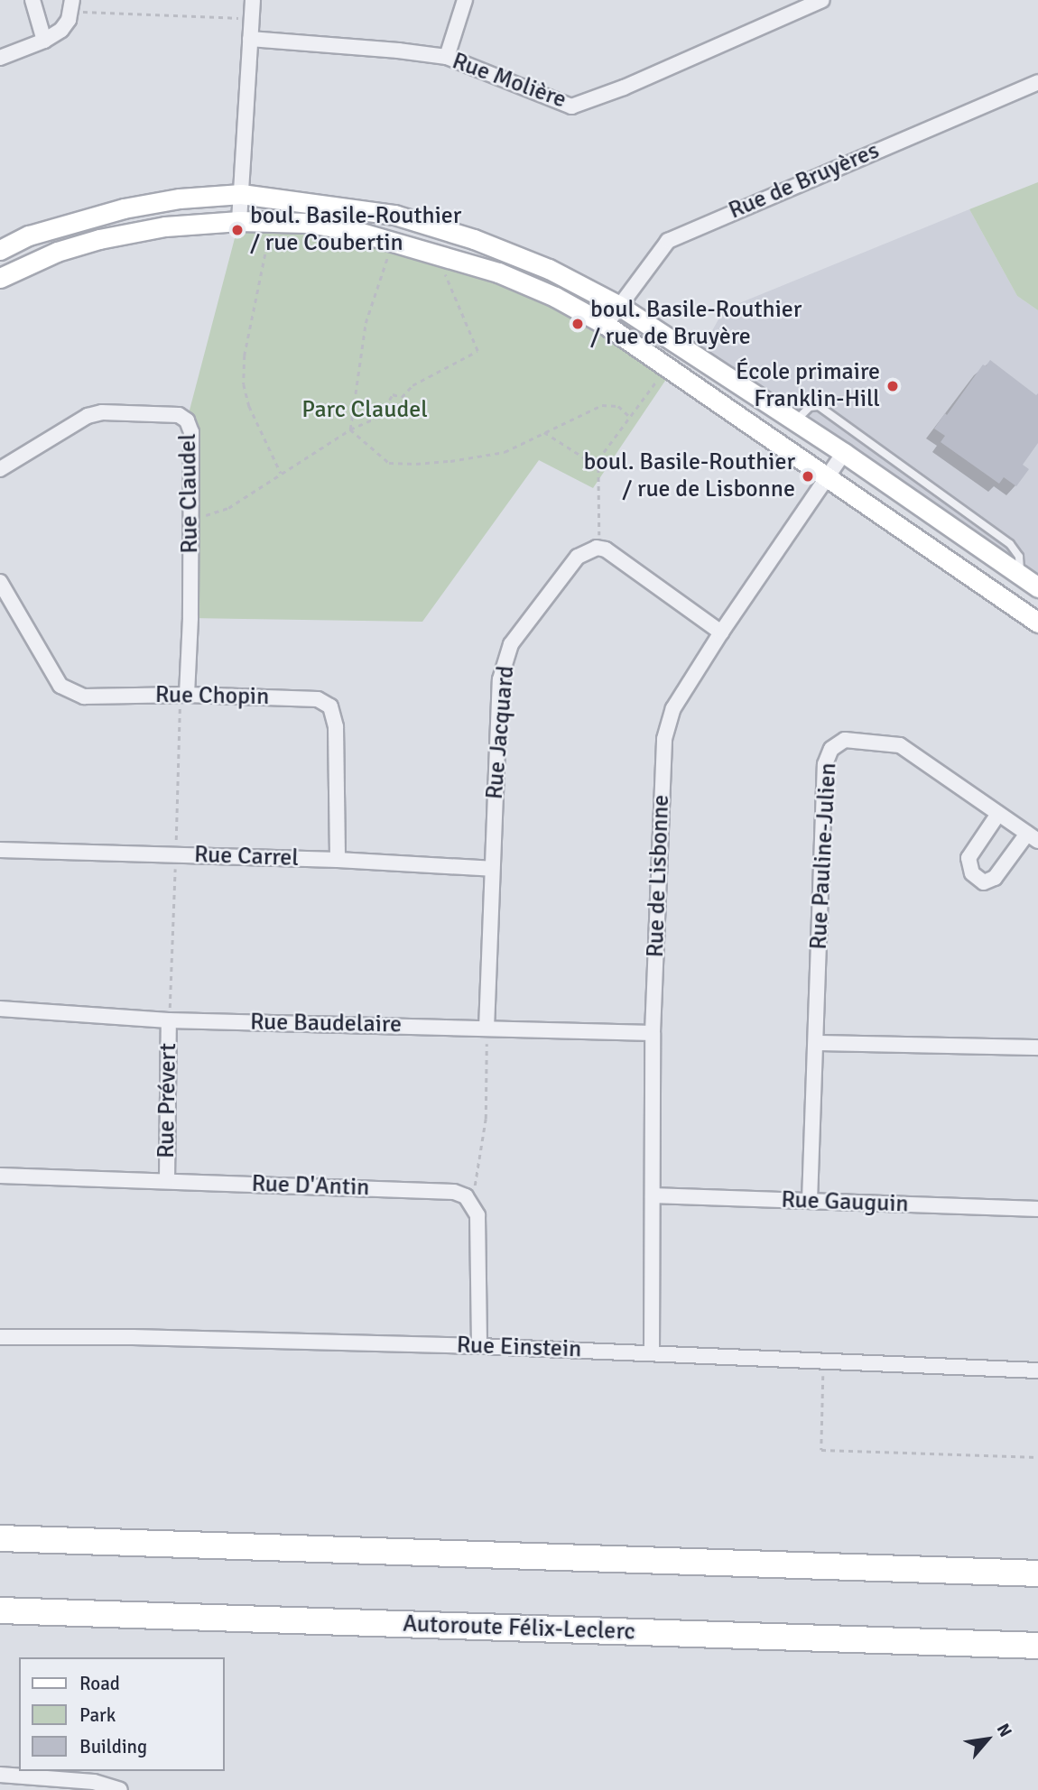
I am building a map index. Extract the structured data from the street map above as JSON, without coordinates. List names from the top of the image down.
{
  "streets": {
    "highway": ["Autoroute Félix-Leclerc"],
    "street": [
      "Rue Molière",
      "Rue de Bruyères",
      "Rue Claudel",
      "Rue Chopin",
      "Rue Jacquard",
      "Rue Pauline-Julien",
      "Rue Carrel",
      "Rue de Lisbonne",
      "Rue Baudelaire",
      "Rue Prévert",
      "Rue D'Antin",
      "Rue Gauguin",
      "Rue Einstein"
    ]
  },
  "crossings": [
    ["Rue Claudel", "Rue Chopin"],
    ["Rue Chopin", "Rue Carrel"],
    ["Rue Jacquard", "Rue Carrel"],
    ["Rue Jacquard", "Rue Baudelaire"],
    ["Rue Pauline-Julien", "Rue Gauguin"],
    ["Rue de Lisbonne", "Rue Baudelaire"],
    ["Rue de Lisbonne", "Rue Gauguin"],
    ["Rue de Lisbonne", "Rue Einstein"],
    ["Rue Baudelaire", "Rue Prévert"],
    ["Rue Prévert", "Rue D'Antin"]
  ],
  "parks": ["Parc Claudel"],
  "places": [
    "boul. Basile-Routhier / rue Coubertin",
    "boul. Basile-Routhier / rue de Bruyère",
    "École primaire Franklin-Hill",
    "boul. Basile-Routhier / rue de Lisbonne"
  ],
  "legend": ["Road", "Park", "Building"],
  "north": "top right"
}
